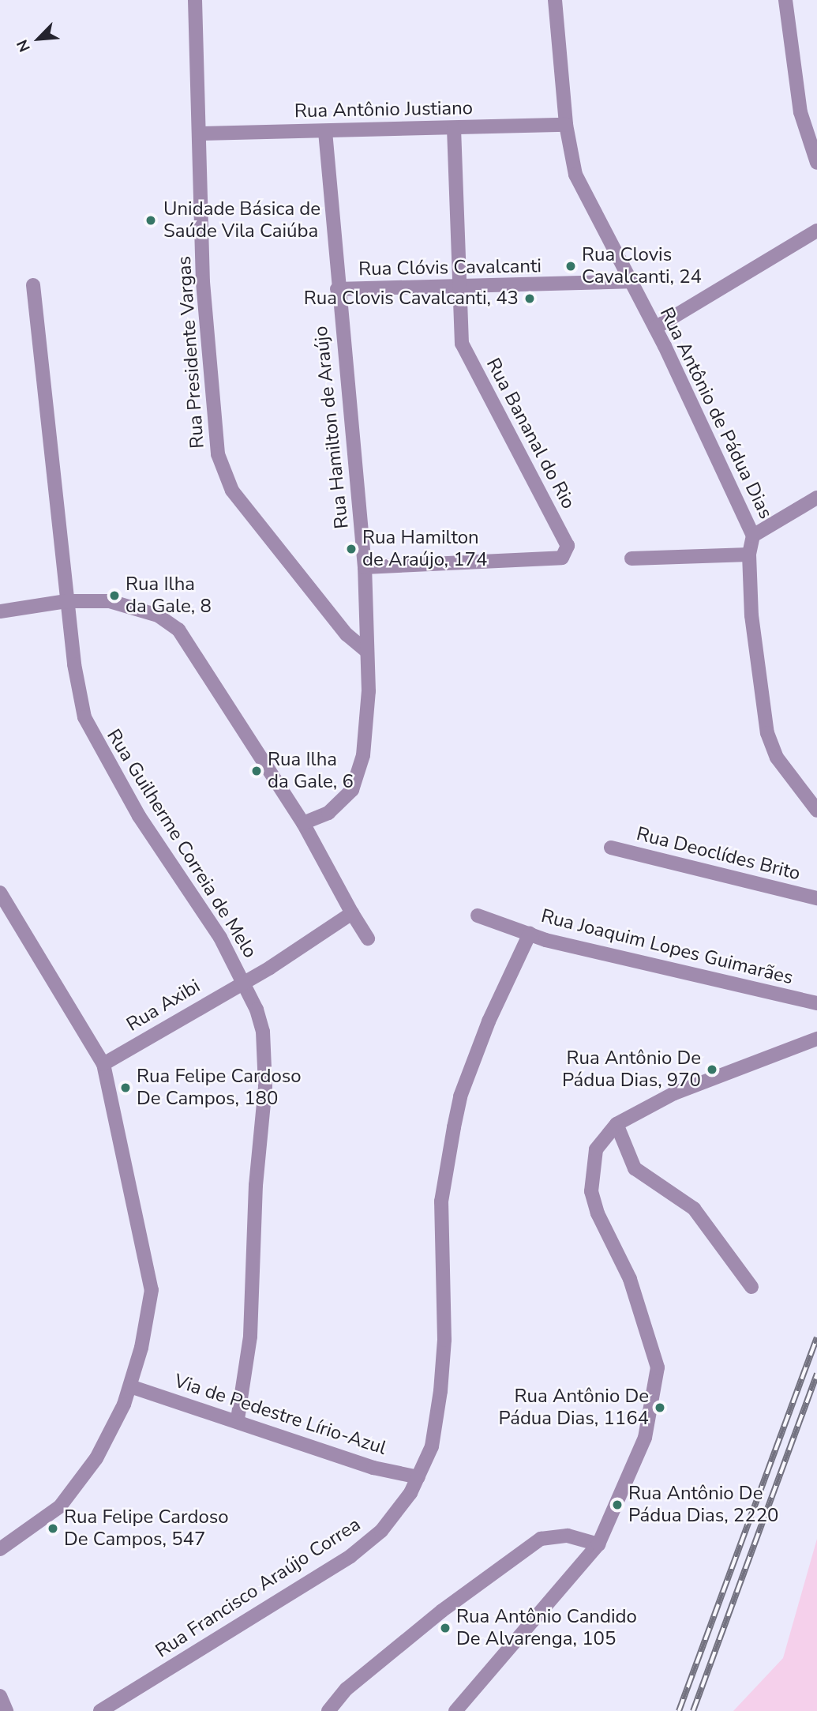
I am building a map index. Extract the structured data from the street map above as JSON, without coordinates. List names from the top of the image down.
{
  "streets": {
    "street": [
      "Rua Antônio Justiano",
      "Rua Clóvis Cavalcanti",
      "Rua Presidente Vargas",
      "Rua Antônio de Pádua Dias",
      "Rua Hamilton de Araújo",
      "Rua Bananal do Rio",
      "Rua Guilherme Correia de Melo",
      "Rua Deoclídes Brito",
      "Rua Joaquim Lopes Guimarães",
      "Rua Axibi",
      "Via de Pedestre Lírio-Azul",
      "Rua Francisco Araújo Correa"
    ]
  },
  "crossings": [
    ["Rua Antônio Justiano", "Rua Presidente Vargas"],
    ["Rua Antônio Justiano", "Rua Antônio de Pádua Dias"],
    ["Rua Antônio Justiano", "Rua Hamilton de Araújo"],
    ["Rua Antônio Justiano", "Rua Bananal do Rio"],
    ["Rua Clóvis Cavalcanti", "Rua Antônio de Pádua Dias"],
    ["Rua Clóvis Cavalcanti", "Rua Hamilton de Araújo"],
    ["Rua Clóvis Cavalcanti", "Rua Bananal do Rio"],
    ["Rua Presidente Vargas", "Rua Hamilton de Araújo"],
    ["Rua Hamilton de Araújo", "Rua Bananal do Rio"],
    ["Rua Guilherme Correia de Melo", "Rua Axibi"],
    ["Rua Guilherme Correia de Melo", "Via de Pedestre Lírio-Azul"],
    ["Rua Joaquim Lopes Guimarães", "Rua Francisco Araújo Correa"],
    ["Via de Pedestre Lírio-Azul", "Rua Francisco Araújo Correa"]
  ],
  "places": [
    "Unidade Básica de Saúde Vila Caiúba",
    "Rua Clovis Cavalcanti, 24",
    "Rua Clovis Cavalcanti, 43",
    "Rua Hamilton de Araújo, 174",
    "Rua Ilha da Gale, 8",
    "Rua Ilha da Gale, 6",
    "Rua Antônio De Pádua Dias, 970",
    "Rua Felipe Cardoso De Campos, 180",
    "Rua Antônio De Pádua Dias, 1164",
    "Rua Antônio De Pádua Dias, 2220",
    "Rua Felipe Cardoso De Campos, 547",
    "Rua Antônio Candido De Alvarenga, 105"
  ],
  "north": "bottom left"
}
